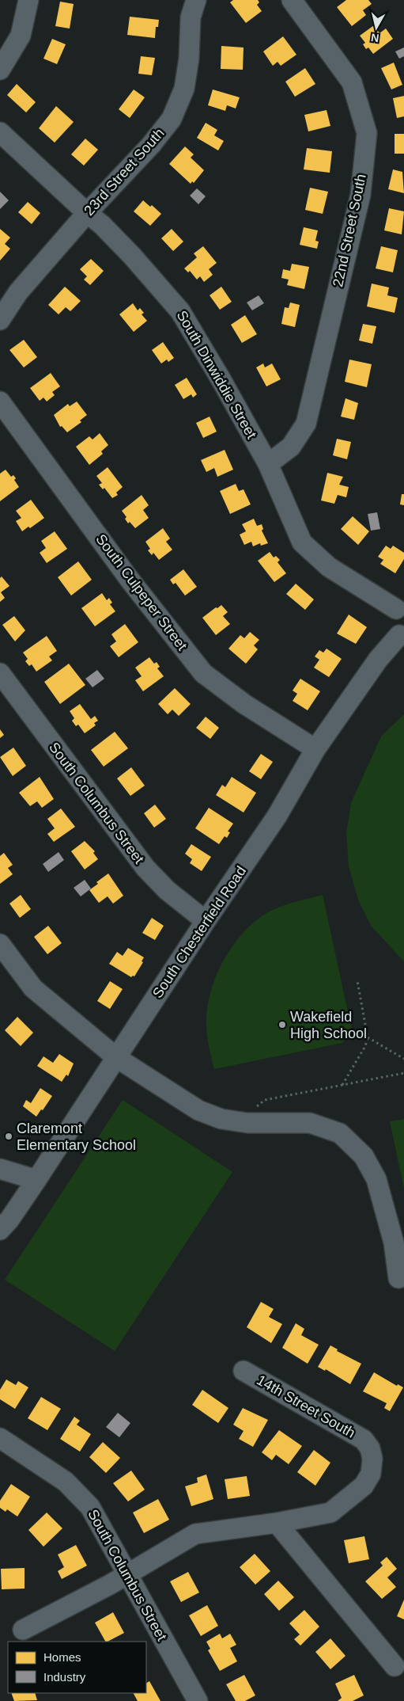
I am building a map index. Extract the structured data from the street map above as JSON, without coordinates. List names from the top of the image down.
{
  "streets": {
    "street": [
      "23rd Street South",
      "22nd Street South",
      "South Dinwiddie Street",
      "South Culpeper Street",
      "South Columbus Street",
      "South Chesterfield Road",
      "14th Street South"
    ]
  },
  "crossings": [
    ["23rd Street South", "South Dinwiddie Street"],
    ["22nd Street South", "South Dinwiddie Street"],
    ["South Culpeper Street", "South Chesterfield Road"],
    ["South Columbus Street", "South Chesterfield Road"],
    ["South Columbus Street", "14th Street South"]
  ],
  "places": ["Wakefield High School", "Claremont Elementary School"],
  "legend": ["Homes", "Industry"],
  "north": "bottom"
}
